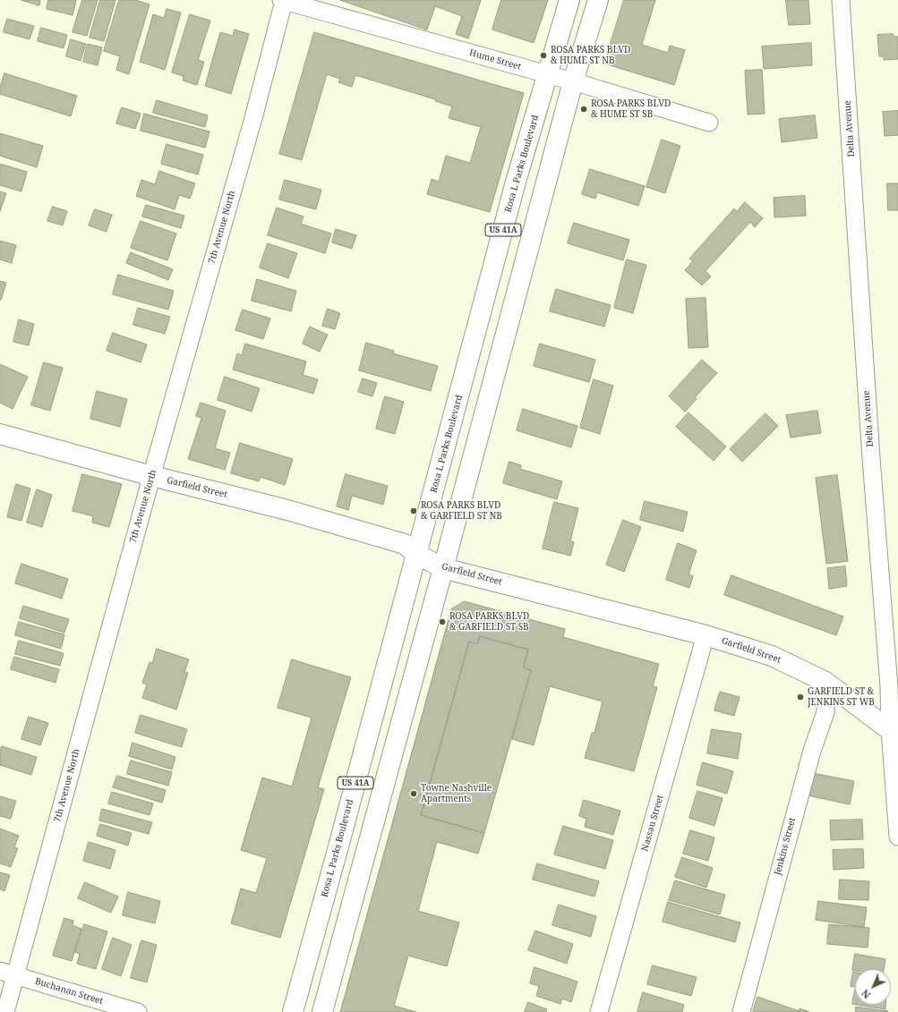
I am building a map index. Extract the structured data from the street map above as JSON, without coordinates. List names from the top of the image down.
{
  "streets": {
    "main road": ["Rosa L Parks Boulevard", "US 41A", "Garfield Street"],
    "street": [
      "Hume Street",
      "Delta Avenue",
      "7th Avenue North",
      "Nassau Street",
      "Jenkins Street",
      "Buchanan Street"
    ]
  },
  "crossings": [
    ["Hume Street", "Rosa L Parks Boulevard"],
    ["Hume Street", "7th Avenue North"],
    ["Hume Street", "US 41A"],
    ["Delta Avenue", "Garfield Street"],
    ["Rosa L Parks Boulevard", "Garfield Street"],
    ["7th Avenue North", "Garfield Street"],
    ["7th Avenue North", "Buchanan Street"],
    ["US 41A", "Garfield Street"],
    ["Garfield Street", "Nassau Street"],
    ["Garfield Street", "Jenkins Street"]
  ],
  "places": [
    "ROSA PARKS BLVD & HUME ST NB",
    "ROSA PARKS BLVD & HUME ST SB",
    "ROSA PARKS BLVD & GARFIELD ST NB",
    "ROSA PARKS BLVD & GARFIELD ST SB",
    "GARFIELD ST & JENKINS ST WB",
    "Towne Nashville Apartments"
  ],
  "north": "bottom left"
}
